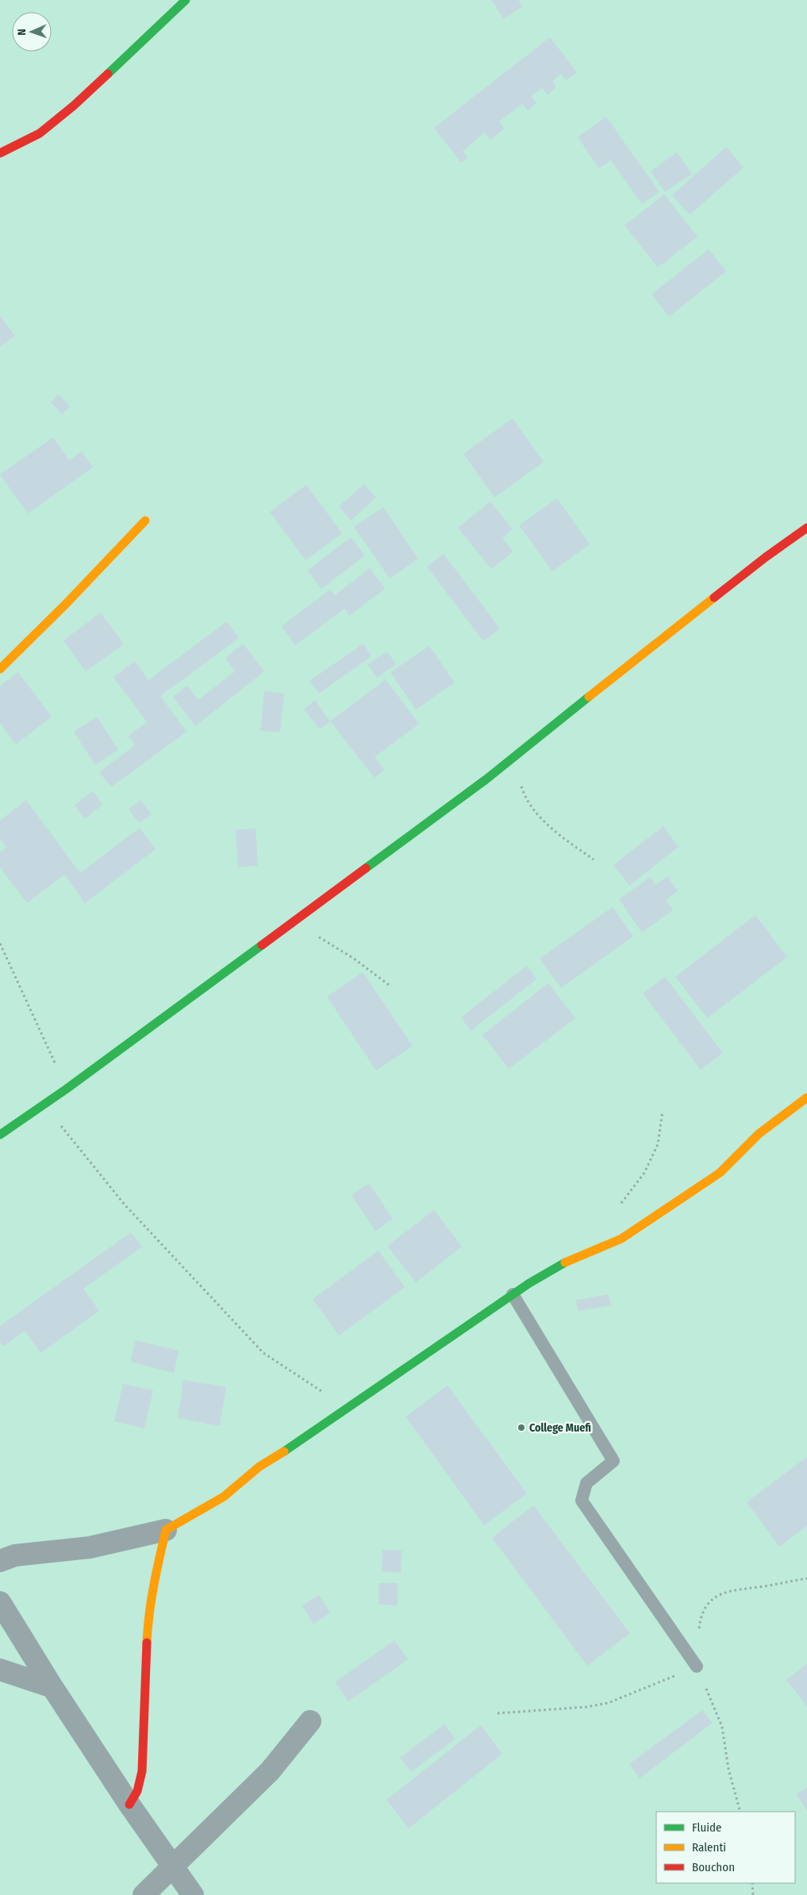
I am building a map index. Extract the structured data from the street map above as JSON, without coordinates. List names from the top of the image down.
{
  "places": ["College Muefi"],
  "legend": ["Fluide", "Ralenti", "Bouchon"],
  "north": "left"
}
